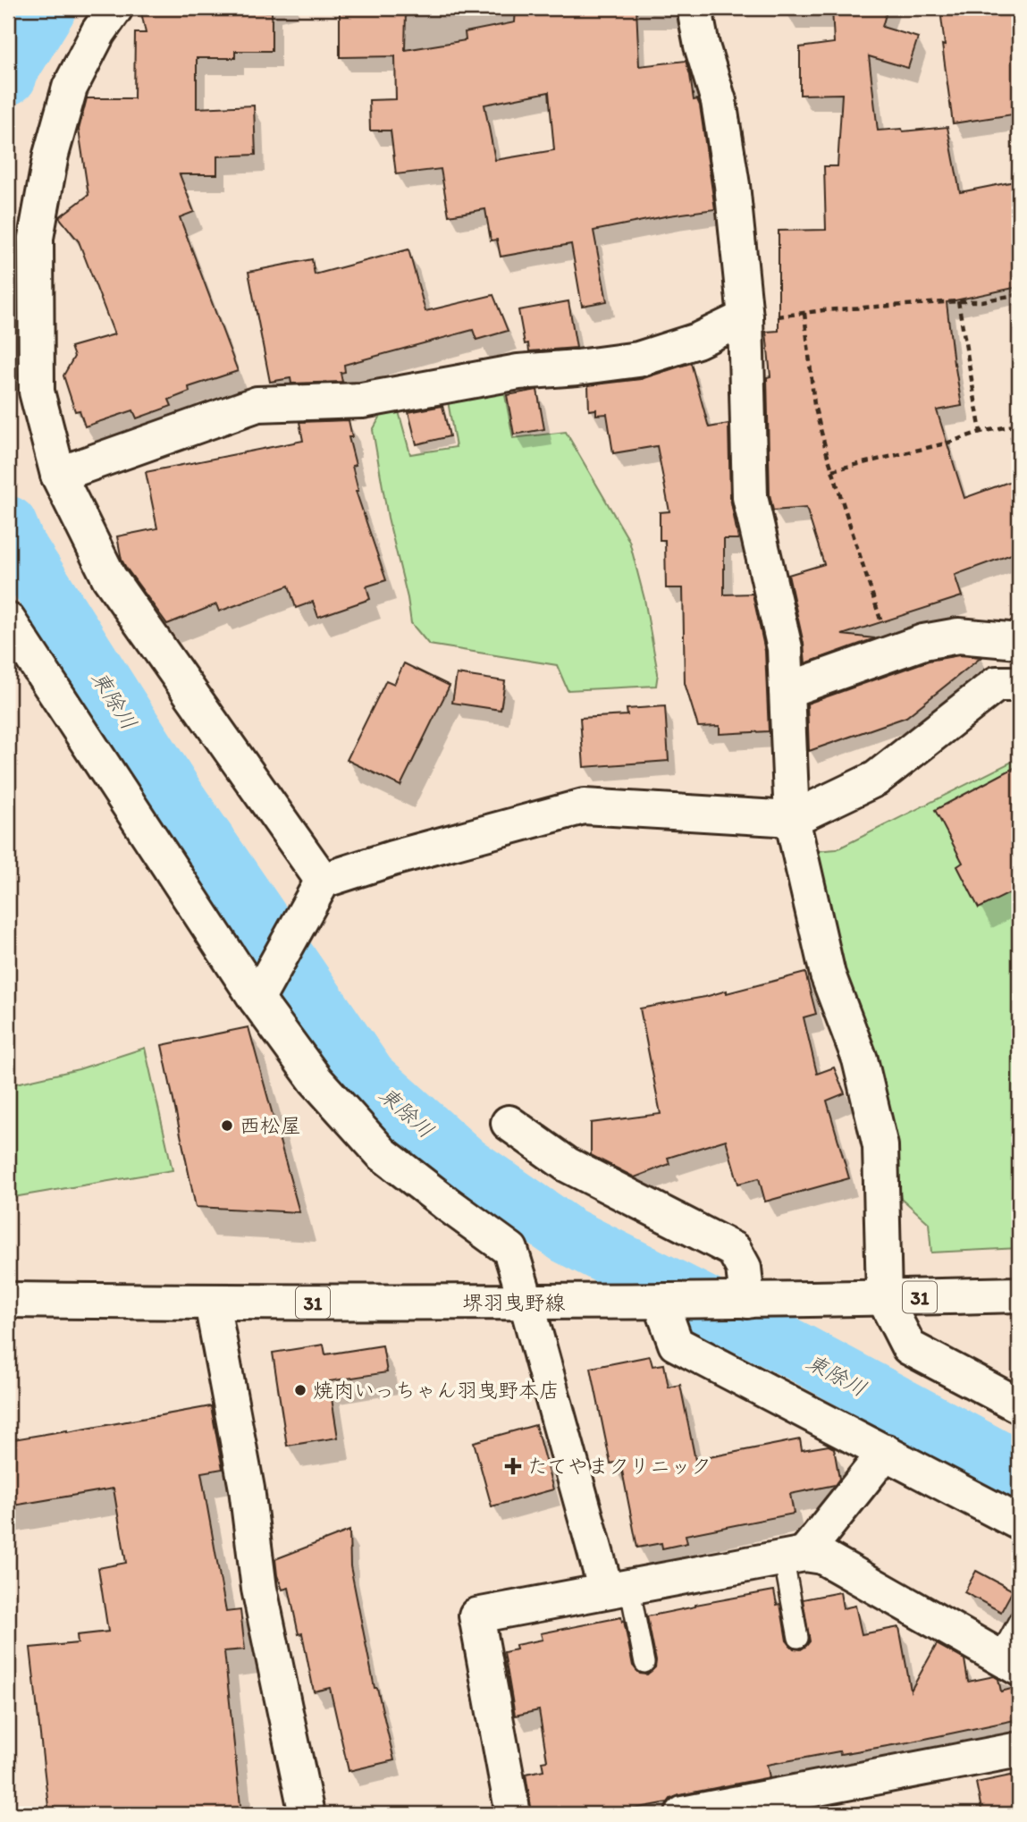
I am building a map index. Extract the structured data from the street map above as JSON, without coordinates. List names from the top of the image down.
{
  "streets": {
    "street": ["31", "堺羽曳野線"]
  },
  "water": ["東除川"],
  "places": {
    "other": ["西松屋", "焼肉いっちゃん羽曳野本店"],
    "health": ["たてやまクリニック"]
  }
}
